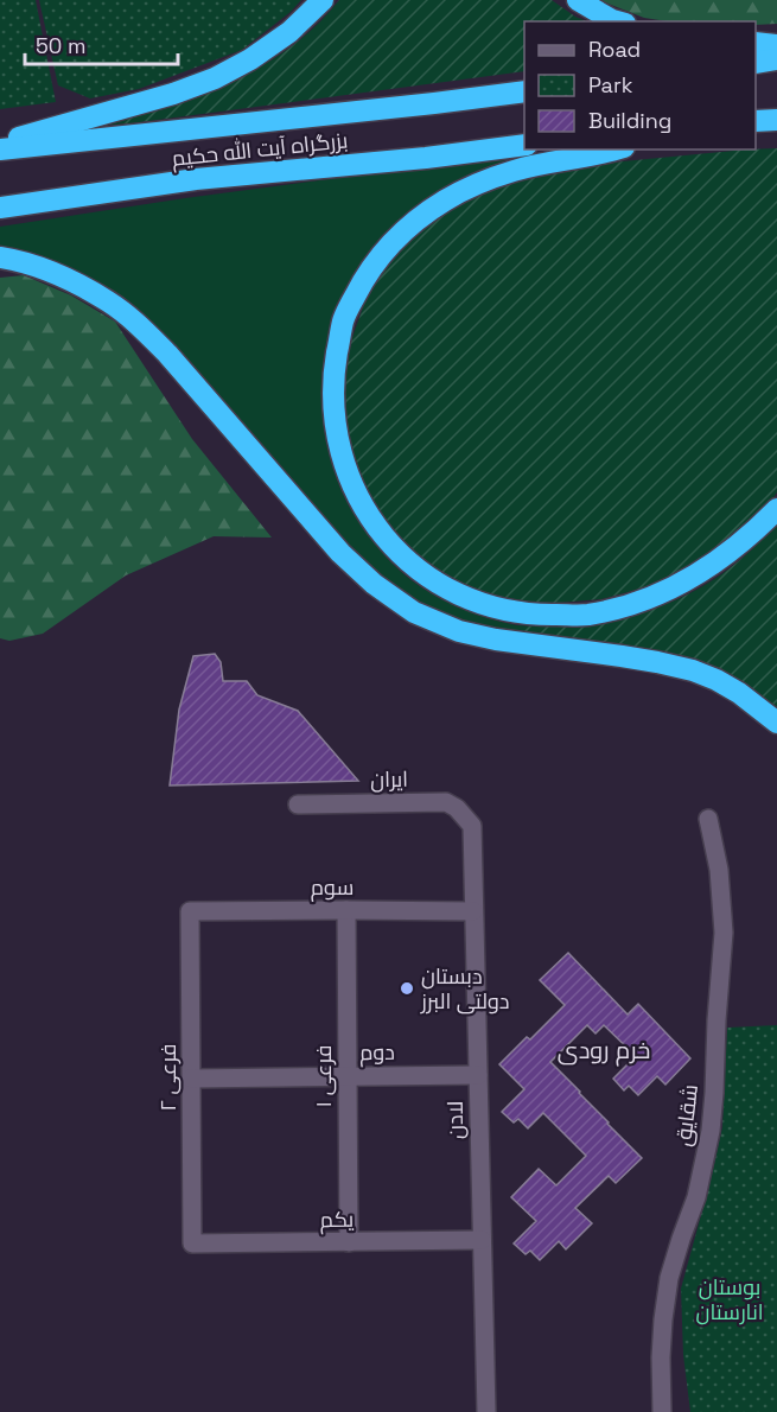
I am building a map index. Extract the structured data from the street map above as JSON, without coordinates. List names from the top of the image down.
{
  "streets": {
    "highway": ["بزرگراه آیت الله حکیم"],
    "street": [
      "ایران",
      "سوم",
      "دوم",
      "فرعی ۱",
      "فرعی ۲",
      "شقایق",
      "لادن",
      "یکم"
    ]
  },
  "crossings": [
    ["ایران", "لادن"],
    ["سوم", "فرعی ۱"],
    ["سوم", "فرعی ۲"],
    ["سوم", "لادن"],
    ["دوم", "فرعی ۱"],
    ["دوم", "فرعی ۲"],
    ["دوم", "لادن"],
    ["فرعی ۱", "یکم"],
    ["فرعی ۲", "یکم"],
    ["لادن", "یکم"]
  ],
  "districts": ["خرم رودی"],
  "parks": ["بوستان انارستان"],
  "places": ["دبستان دولتی البرز"],
  "legend": ["Road", "Park", "Building"],
  "scale_bar": "50 m"
}
